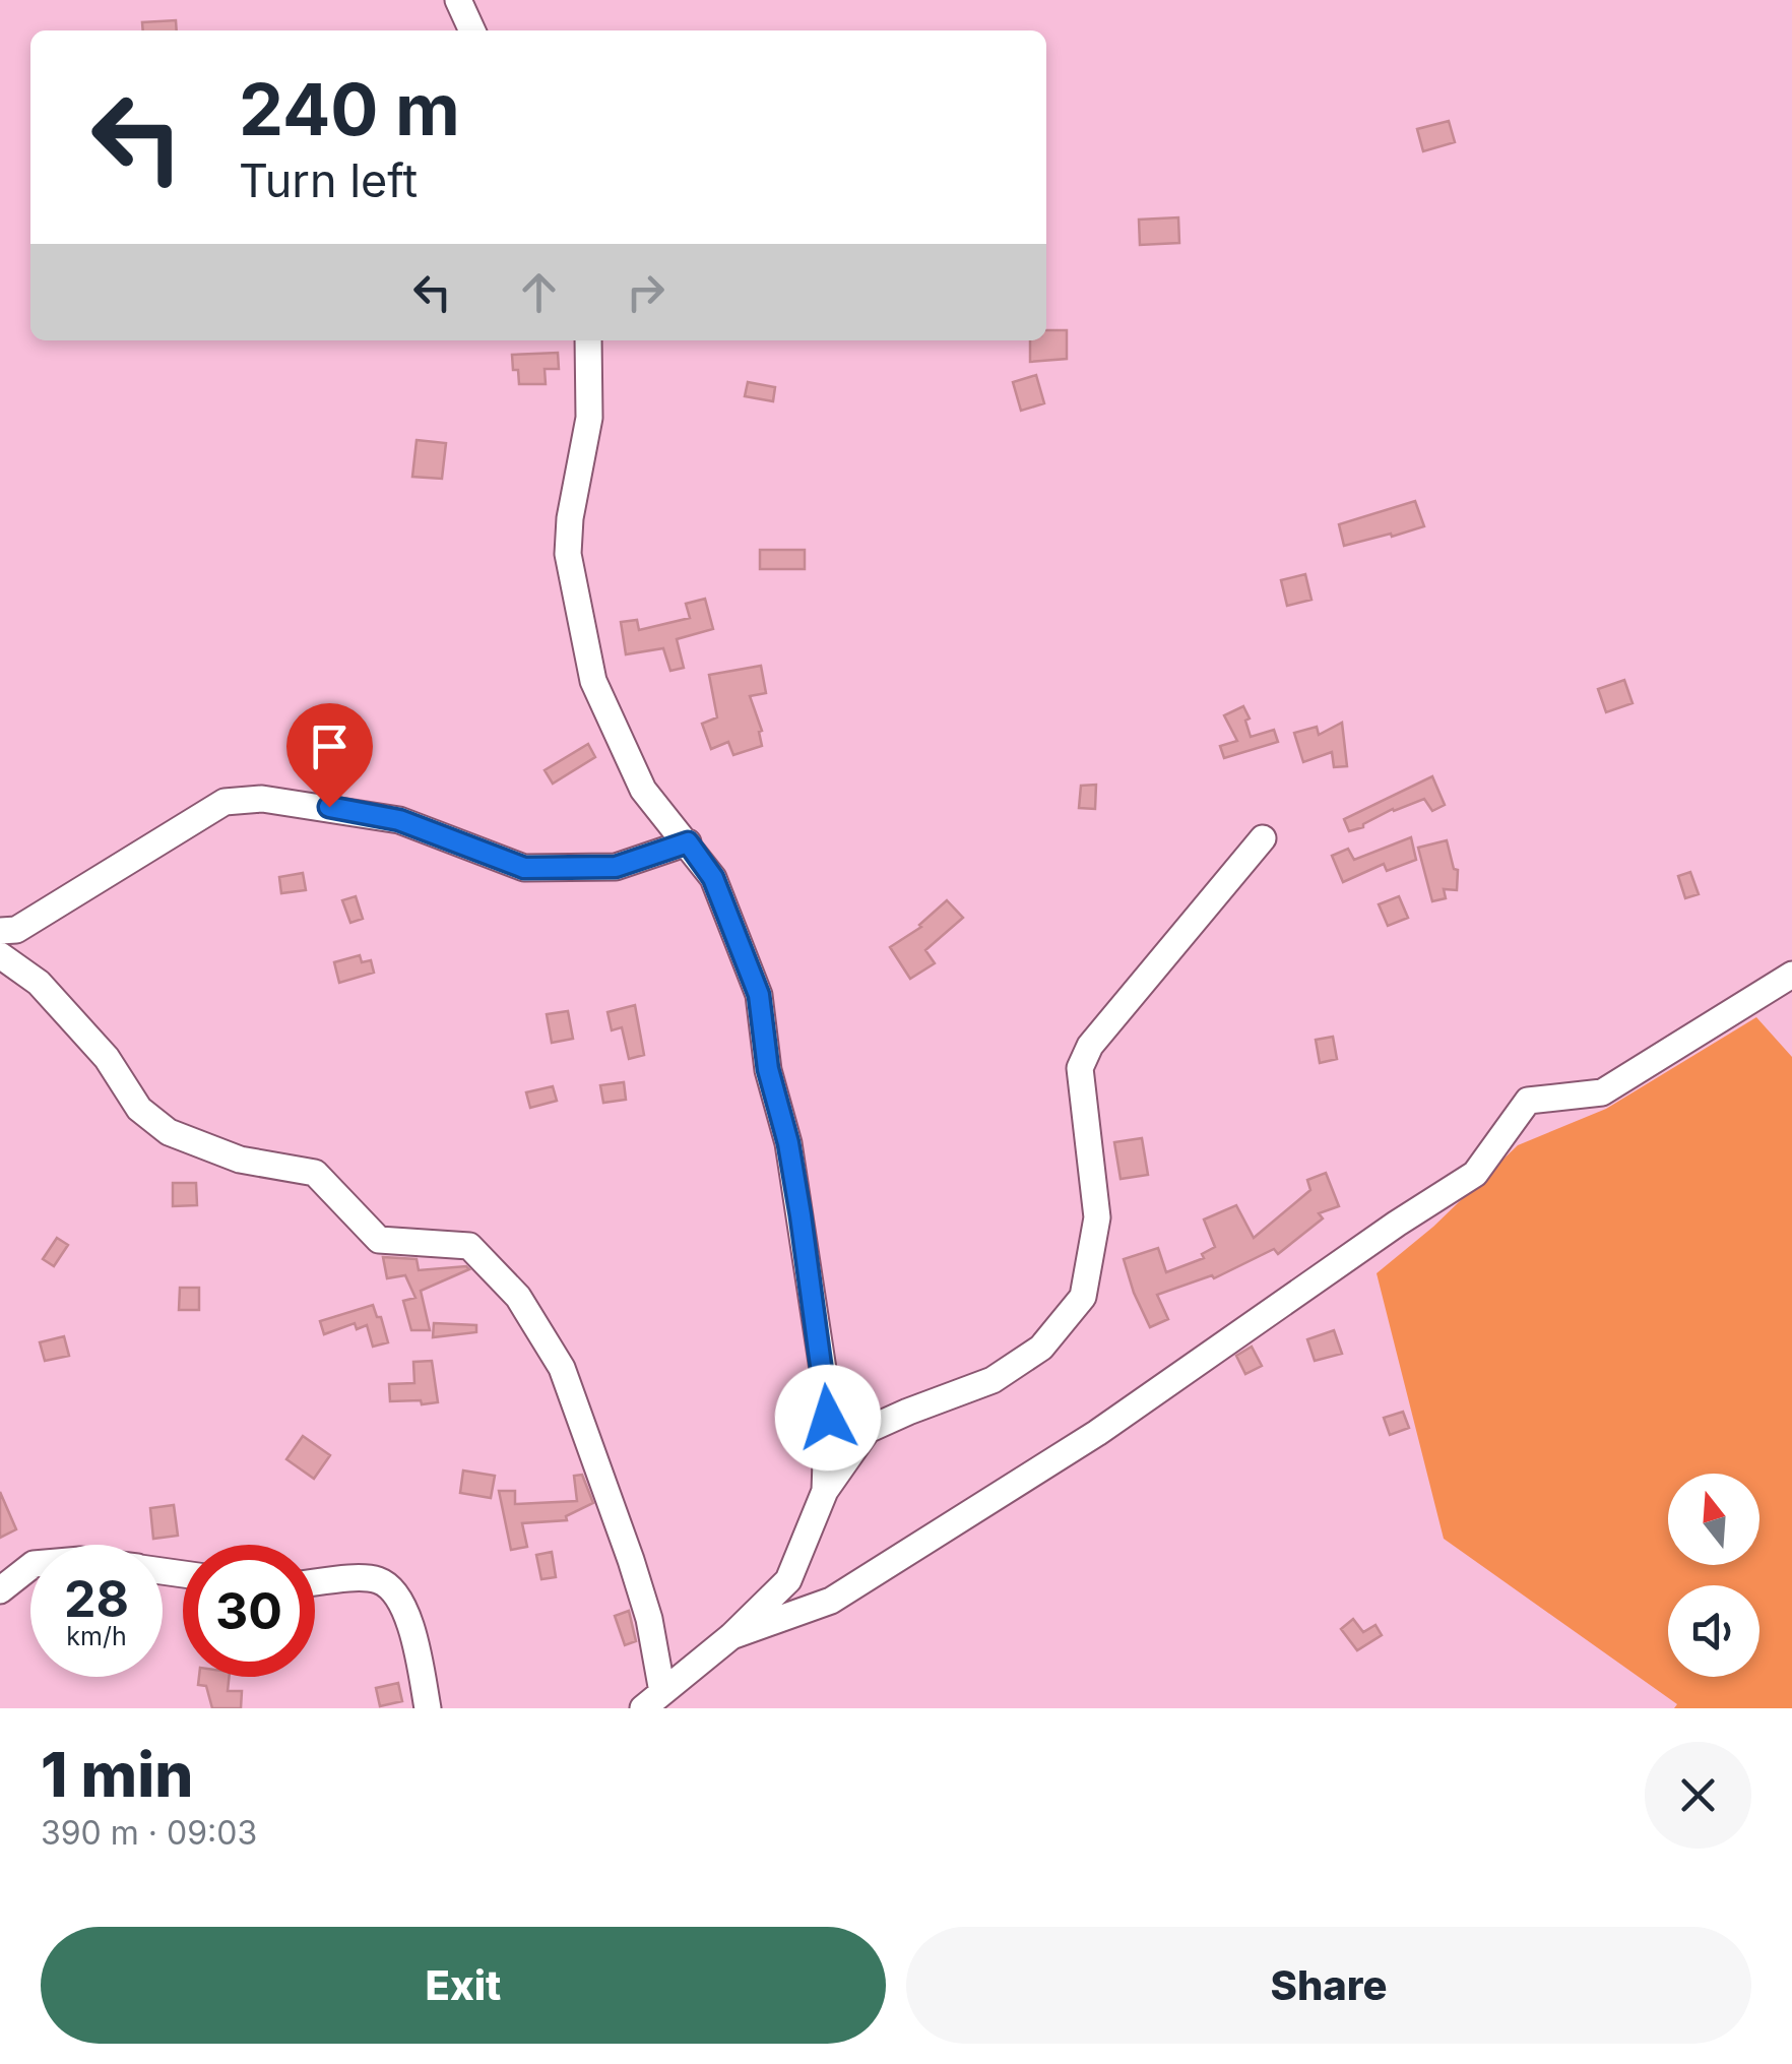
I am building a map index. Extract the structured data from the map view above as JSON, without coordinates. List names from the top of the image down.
{
  "north": "top",
  "page": {
    "turn": ["240 m", "Turn left"],
    "speed": "28 km/h",
    "limit": "30",
    "heading": ["1 min", "390 m · 09:03"],
    "buttons": ["Exit", "Share"]
  }
}
